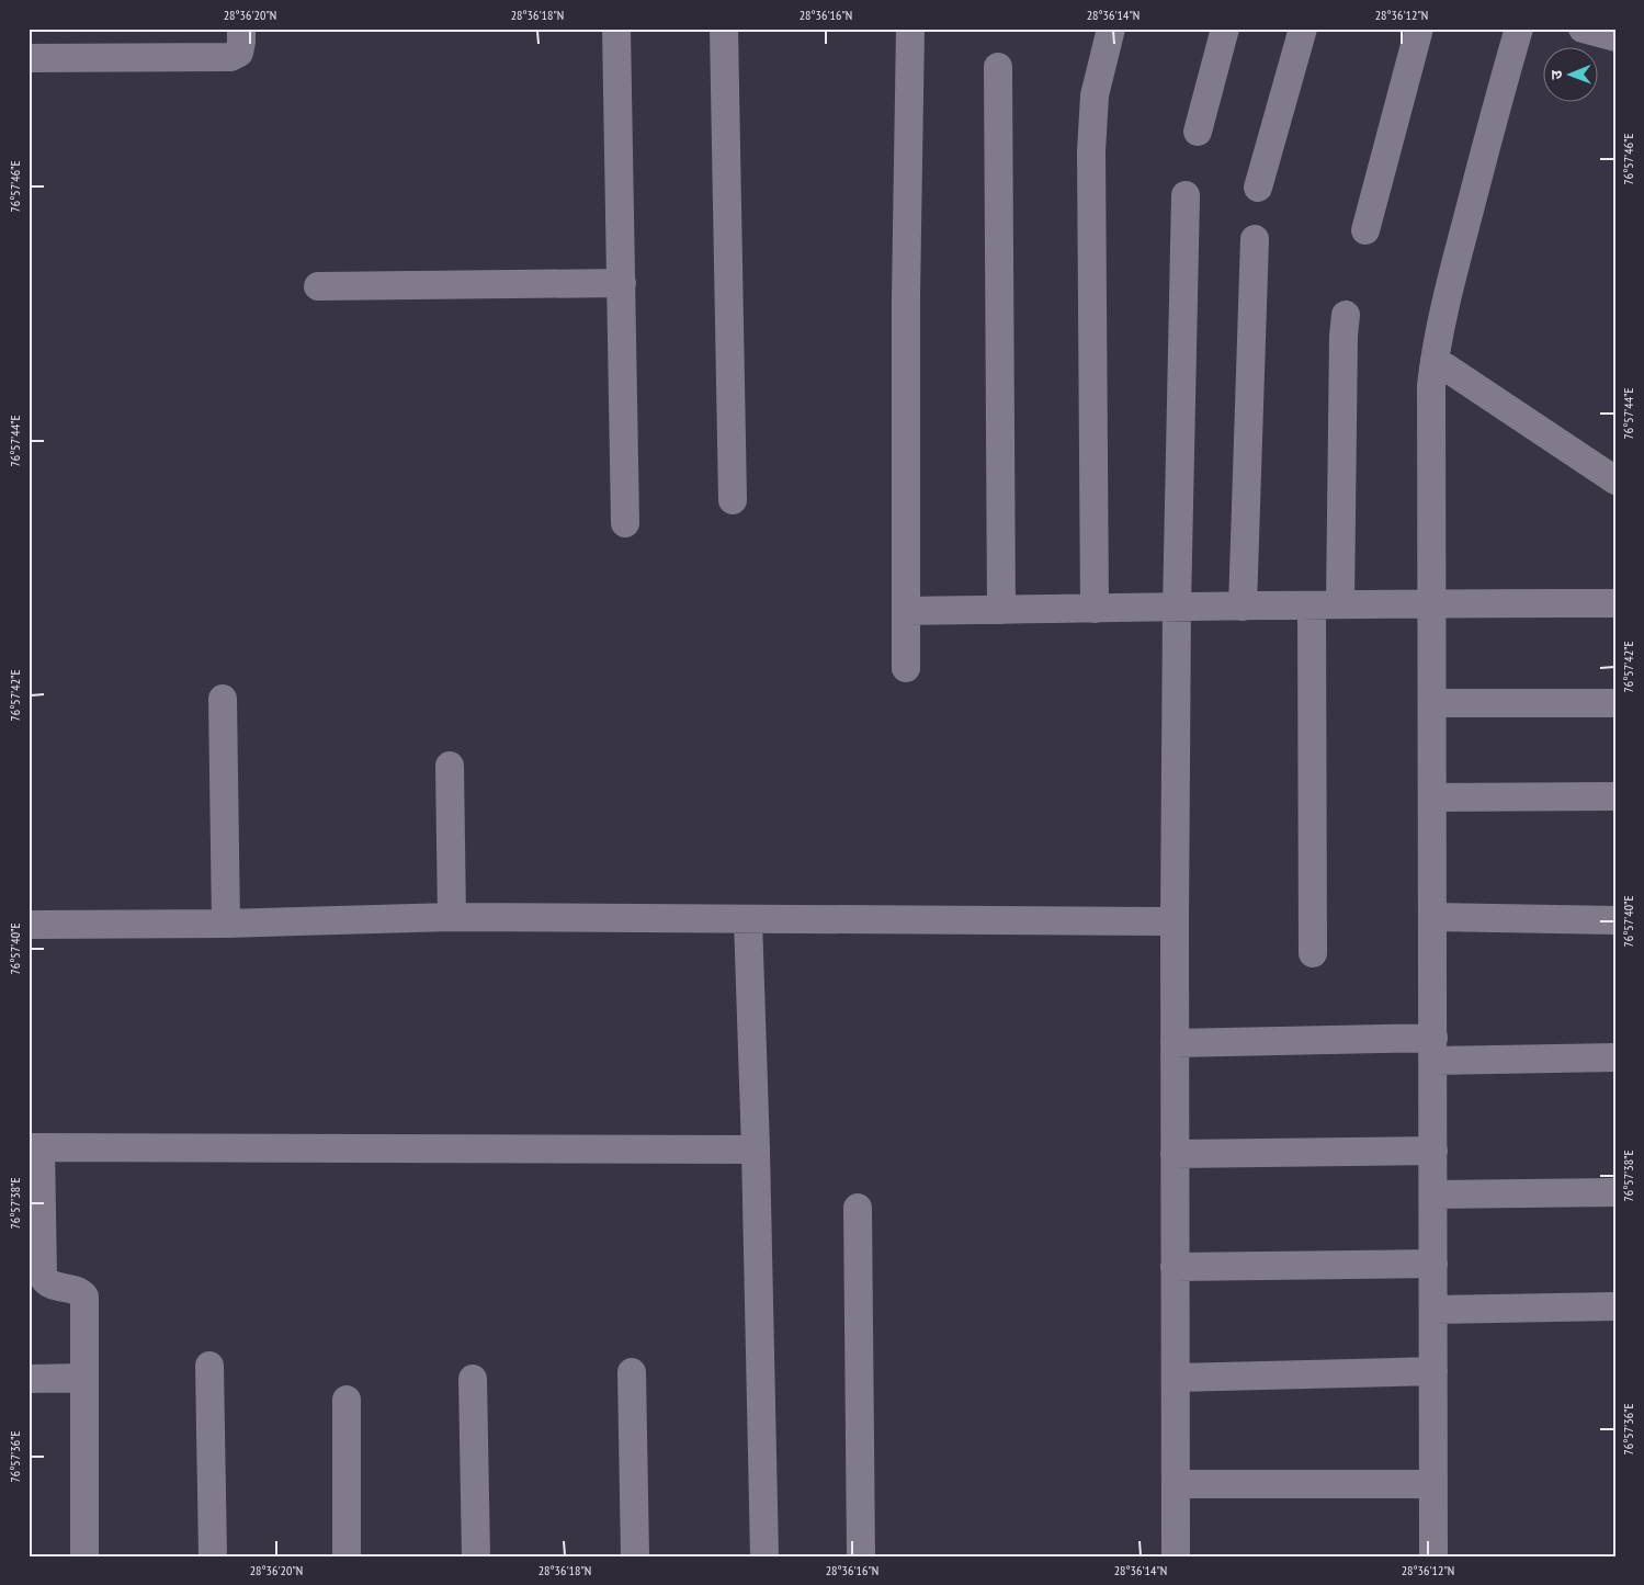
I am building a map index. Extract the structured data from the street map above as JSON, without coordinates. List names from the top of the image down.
{
  "north": "left",
  "coordinates": [
    "28°36'20\"N",
    "28°36'18\"N",
    "28°36'16\"N",
    "28°36'14\"N",
    "28°36'12\"N",
    "76°57'46\"E",
    "76°57'44\"E",
    "76°57'42\"E",
    "76°57'40\"E",
    "76°57'38\"E",
    "76°57'36\"E"
  ]
}
